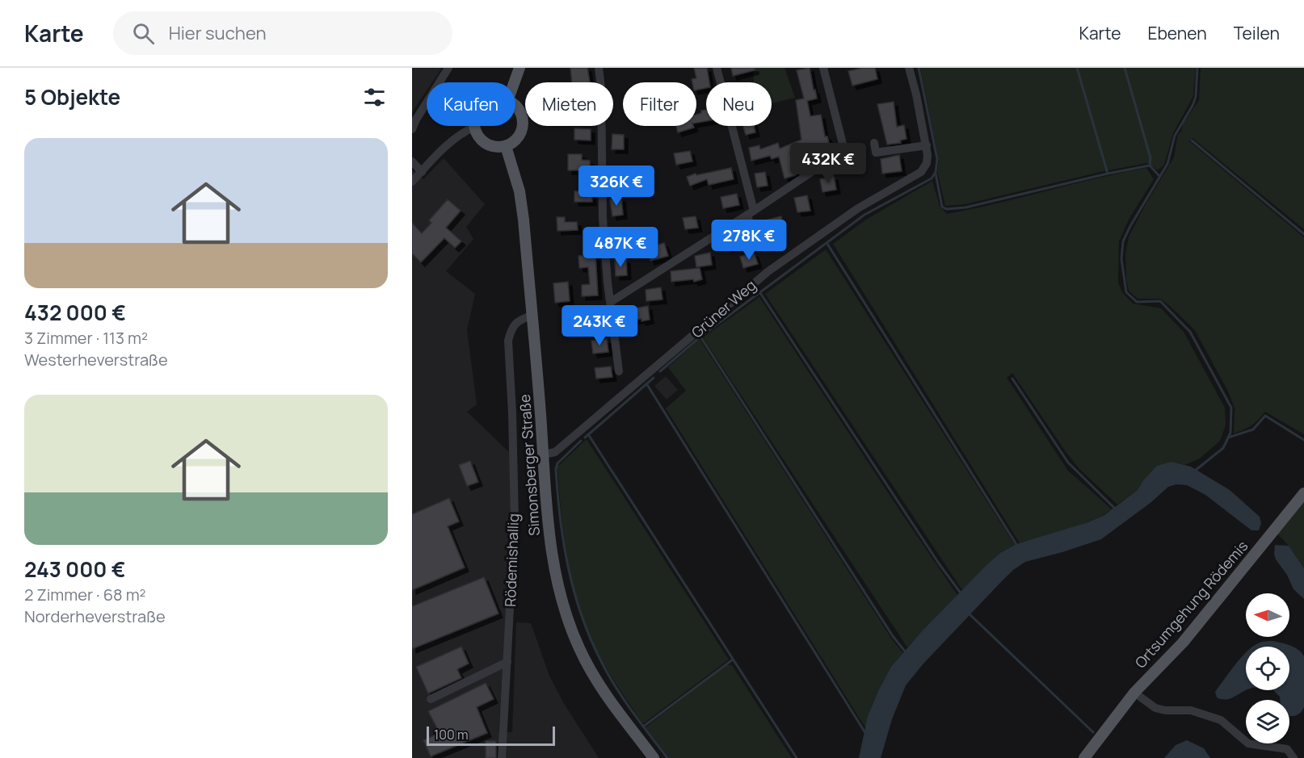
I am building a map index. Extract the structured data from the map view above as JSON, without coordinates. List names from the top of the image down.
{
  "streets": {
    "main road": ["Simonsberger Straße", "Ortsumgehung Rödemis"],
    "street": ["Grüner Weg", "Rödemishallig"]
  },
  "crossings": [
    ["Grüner Weg", "Simonsberger Straße"],
    ["Simonsberger Straße", "Rödemishallig"]
  ],
  "scale_bar": "100 m",
  "north": "left",
  "page": {
    "header": "Karte",
    "search": "Hier suchen",
    "nav": ["Karte", "Ebenen", "Teilen"],
    "heading": "5 Objekte",
    "chip": [
      "Kaufen",
      "Mieten",
      "Filter",
      "Neu"
    ],
    "list": [
      {
        "name": "432 000 €",
        "note": "3 Zimmer · 113 m² · Westerheverstraße"
      },
      {
        "name": "243 000 €",
        "note": "2 Zimmer · 68 m² · Norderheverstraße"
      }
    ],
    "price": [
      "432K €",
      "326K €",
      "278K €",
      "487K €",
      "243K €"
    ],
    "scale": "100 m"
  }
}
